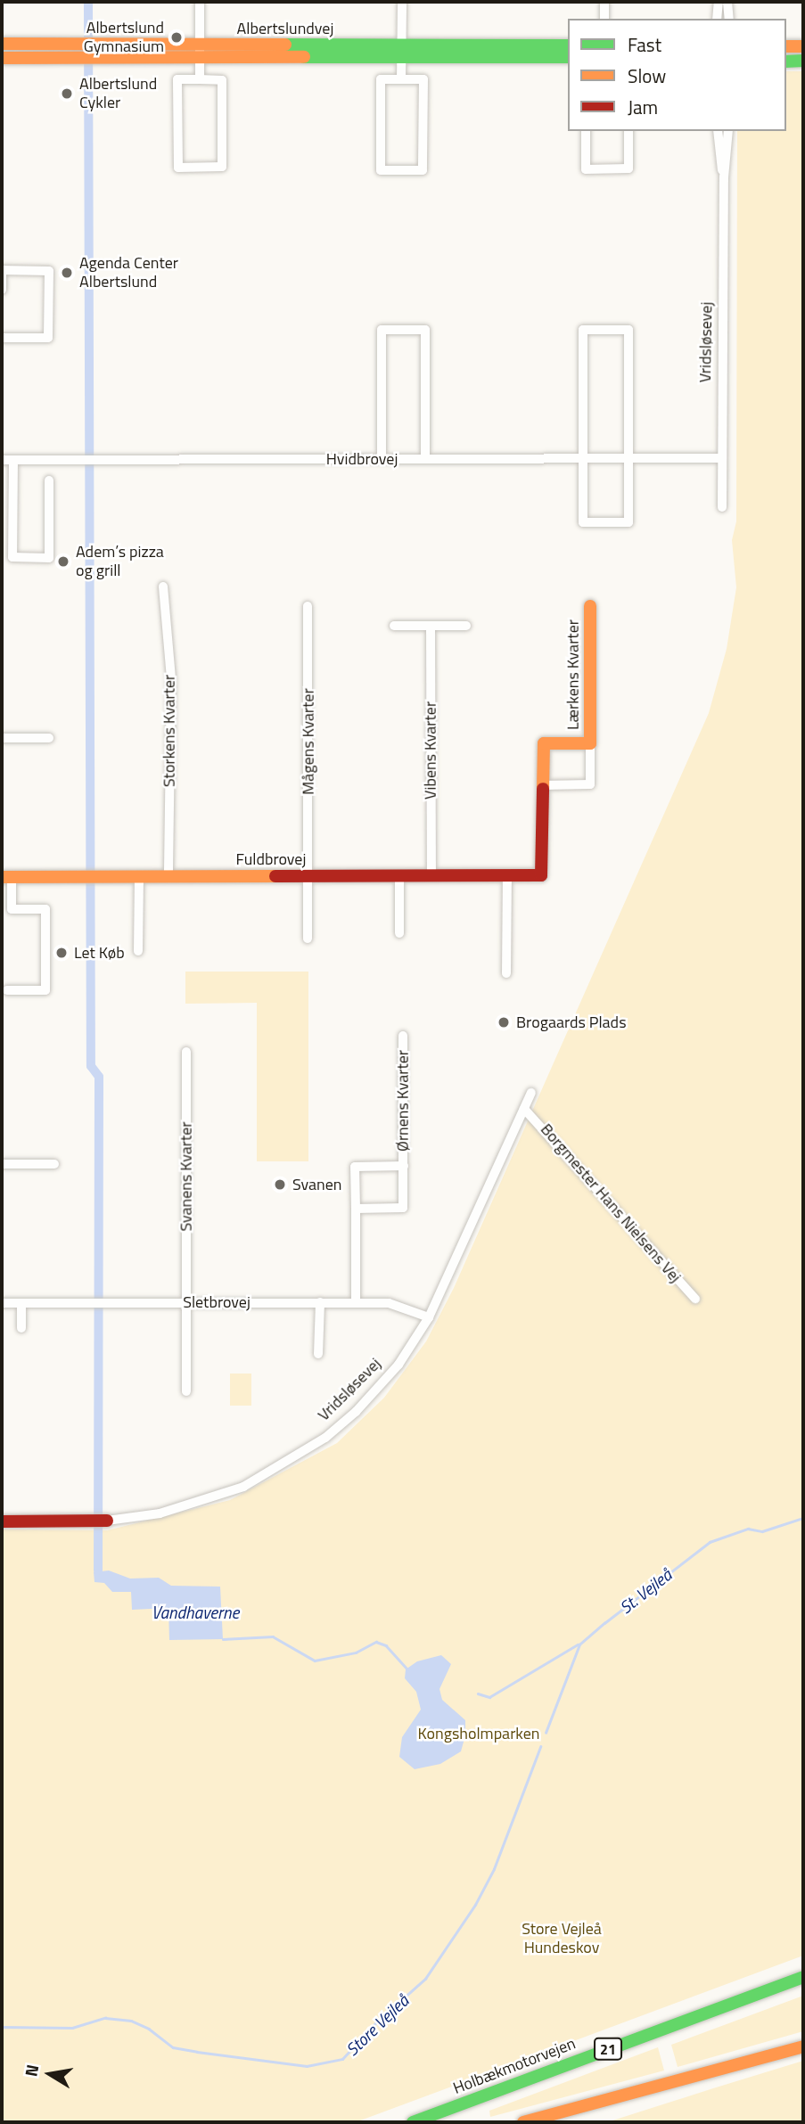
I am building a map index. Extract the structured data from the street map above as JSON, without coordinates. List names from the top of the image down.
{
  "streets": {
    "main road": [
      "Albertslundvej",
      "Vridsløsevej",
      "Lærkens Kvarter",
      "Fuldbrovej",
      "21",
      "Holbækmotorvejen"
    ],
    "street": [
      "Hvidbrovej",
      "Storkens Kvarter",
      "Mågens Kvarter",
      "Vibens Kvarter",
      "Ørnens Kvarter",
      "Svanens Kvarter",
      "Borgmester Hans Nielsens Vej",
      "Sletbrovej"
    ]
  },
  "crossings": [
    ["Vridsløsevej", "Hvidbrovej"],
    ["Vridsløsevej", "Borgmester Hans Nielsens Vej"],
    ["Vridsløsevej", "Sletbrovej"],
    ["Lærkens Kvarter", "Fuldbrovej"],
    ["Storkens Kvarter", "Fuldbrovej"],
    ["Mågens Kvarter", "Fuldbrovej"],
    ["Vibens Kvarter", "Fuldbrovej"],
    ["Ørnens Kvarter", "Sletbrovej"],
    ["Svanens Kvarter", "Sletbrovej"]
  ],
  "water": ["St. Vejleå", "Vandhaverne", "Store Vejleå"],
  "parks": ["Kongsholmparken", "Store Vejleå Hundeskov"],
  "places": [
    "Albertslund Gymnasium",
    "Albertslund Cykler",
    "Agenda Center Albertslund",
    "Adem’s pizza og grill",
    "Let Køb",
    "Brogaards Plads",
    "Svanen"
  ],
  "legend": ["Fast", "Slow", "Jam"],
  "north": "left"
}
